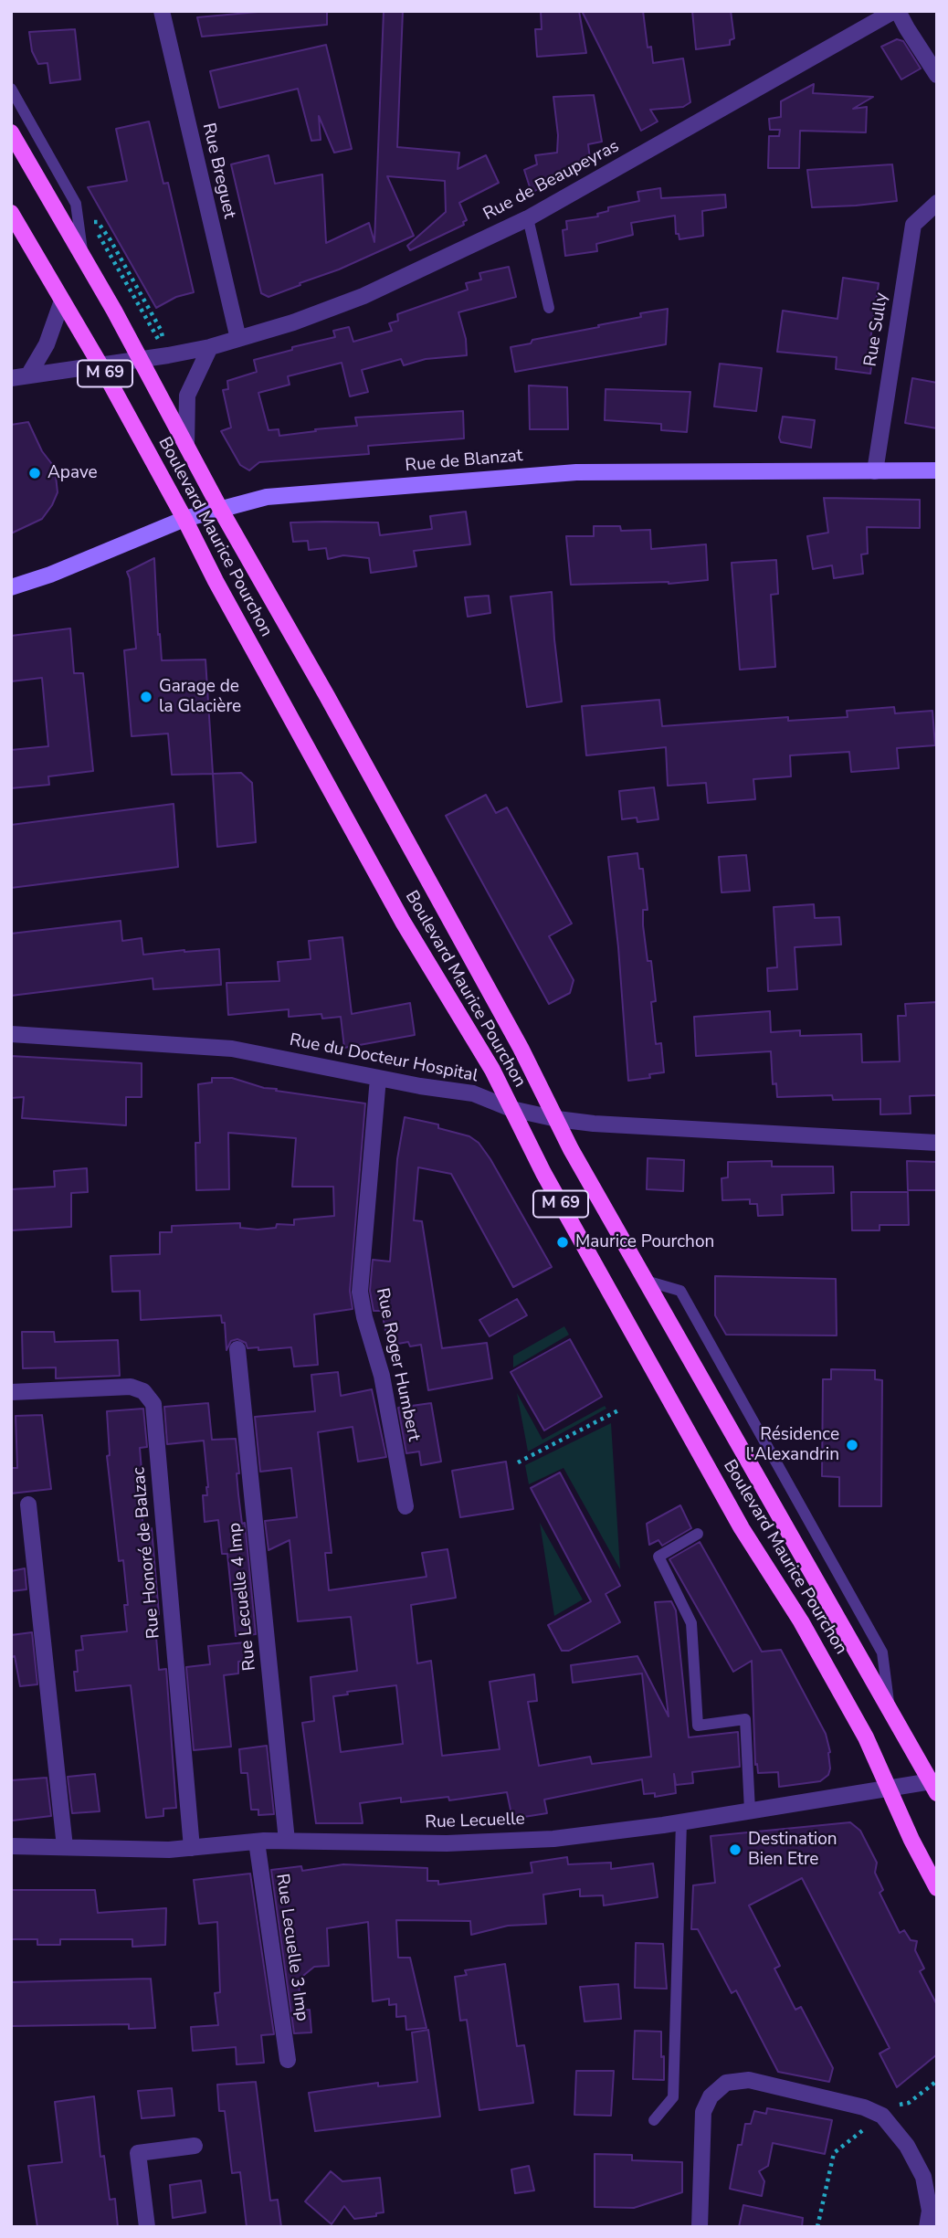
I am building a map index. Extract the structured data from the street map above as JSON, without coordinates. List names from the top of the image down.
{
  "streets": {
    "main road": ["M 69", "Boulevard Maurice Pourchon"],
    "street": [
      "Rue Breguet",
      "Rue de Beaupeyras",
      "Rue Sully",
      "Rue de Blanzat",
      "Rue du Docteur Hospital",
      "Rue Roger Humbert",
      "Rue Honoré de Balzac",
      "Rue Lecuelle 4 Imp",
      "Rue Lecuelle",
      "Rue Lecuelle 3 Imp"
    ]
  },
  "crossings": [
    ["Rue Breguet", "Rue de Beaupeyras"],
    ["Rue de Beaupeyras", "Boulevard Maurice Pourchon"],
    ["Rue Sully", "Rue de Blanzat"],
    ["Rue de Blanzat", "Boulevard Maurice Pourchon"],
    ["Boulevard Maurice Pourchon", "Rue du Docteur Hospital"],
    ["Boulevard Maurice Pourchon", "Rue Lecuelle"],
    ["Rue du Docteur Hospital", "Rue Roger Humbert"],
    ["Rue Honoré de Balzac", "Rue Lecuelle"],
    ["Rue Lecuelle 4 Imp", "Rue Lecuelle"],
    ["Rue Lecuelle", "Rue Lecuelle 3 Imp"]
  ],
  "places": [
    "Apave",
    "Garage de la Glacière",
    "Maurice Pourchon",
    "Résidence l'Alexandrin",
    "Destination Bien Etre"
  ]
}
